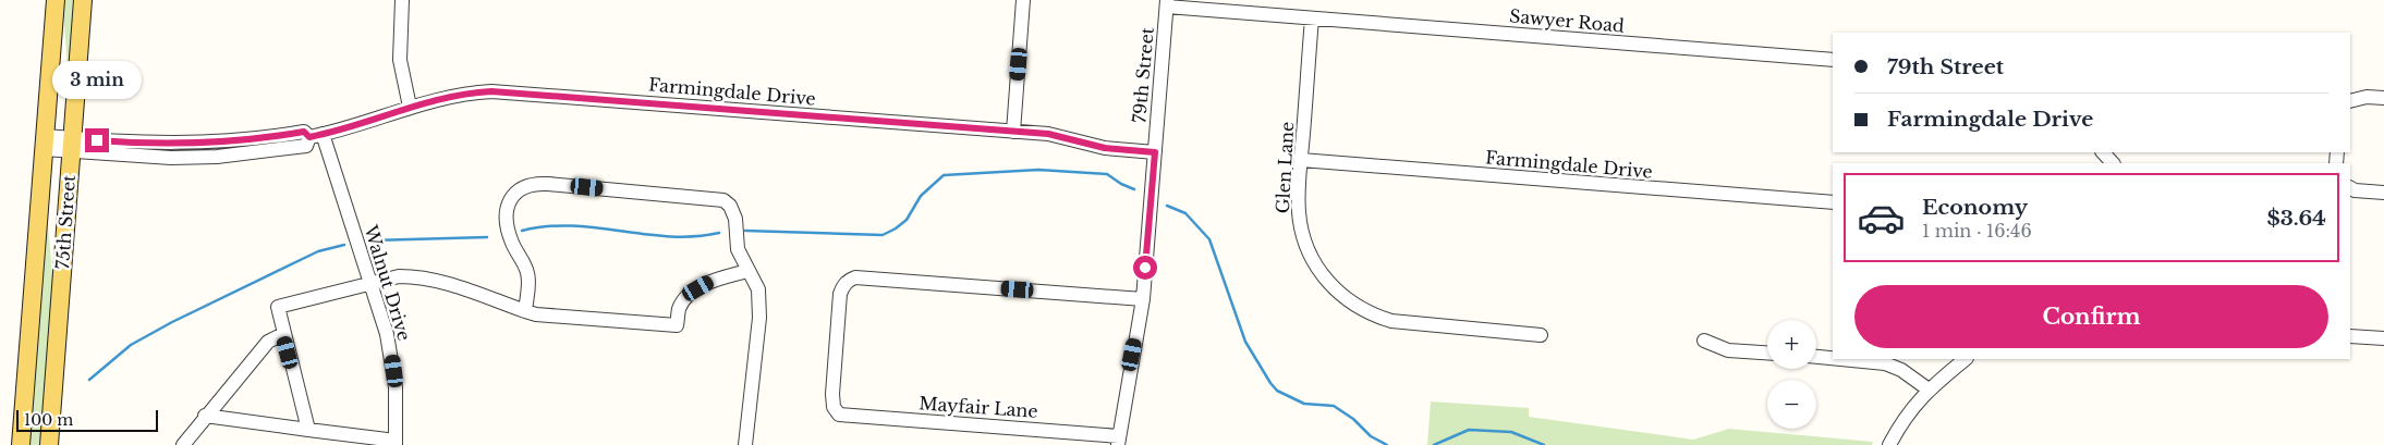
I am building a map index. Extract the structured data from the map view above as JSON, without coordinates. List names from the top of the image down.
{
  "streets": {
    "main road": ["75th Street"],
    "street": [
      "Sawyer Road",
      "79th Street",
      "Farmingdale Drive",
      "Glen Lane",
      "Walnut Drive",
      "Mayfair Lane"
    ]
  },
  "crossings": [
    ["Sawyer Road", "79th Street"],
    ["Sawyer Road", "Glen Lane"],
    ["79th Street", "Farmingdale Drive"],
    ["79th Street", "Mayfair Lane"],
    ["Farmingdale Drive", "Glen Lane"],
    ["Farmingdale Drive", "75th Street"],
    ["Farmingdale Drive", "Walnut Drive"]
  ],
  "scale_bar": "100 m",
  "page": {
    "banner": ["79th Street", "Farmingdale Drive"],
    "bubble": "3 min",
    "list": [
      {
        "name": "Economy",
        "note": "1 min · 16:46",
        "value": "$3.64"
      }
    ],
    "buttons": "Confirm",
    "map_buttons": ["+", "−"],
    "scale": "100 m"
  }
}
